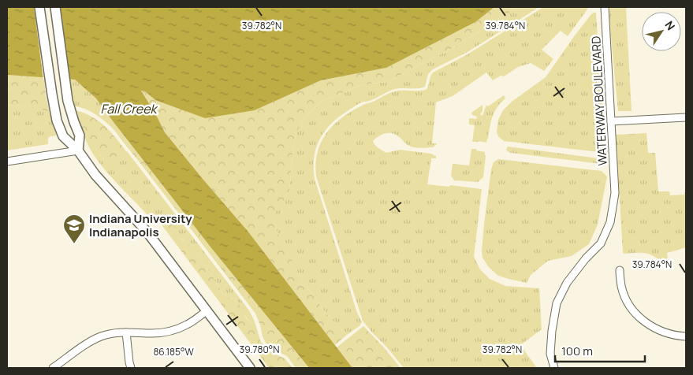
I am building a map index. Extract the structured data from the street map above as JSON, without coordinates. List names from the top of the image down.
{
  "streets": {
    "street": ["WATERWAY BOULEVARD"]
  },
  "water": ["Fall Creek"],
  "places": {
    "school or university": ["Indiana University Indianapolis"]
  },
  "scale_bar": "100 m",
  "north": "top right",
  "coordinates": [
    "39.782°N",
    "39.784°N",
    "39.780°N",
    "86.185°W"
  ]
}
